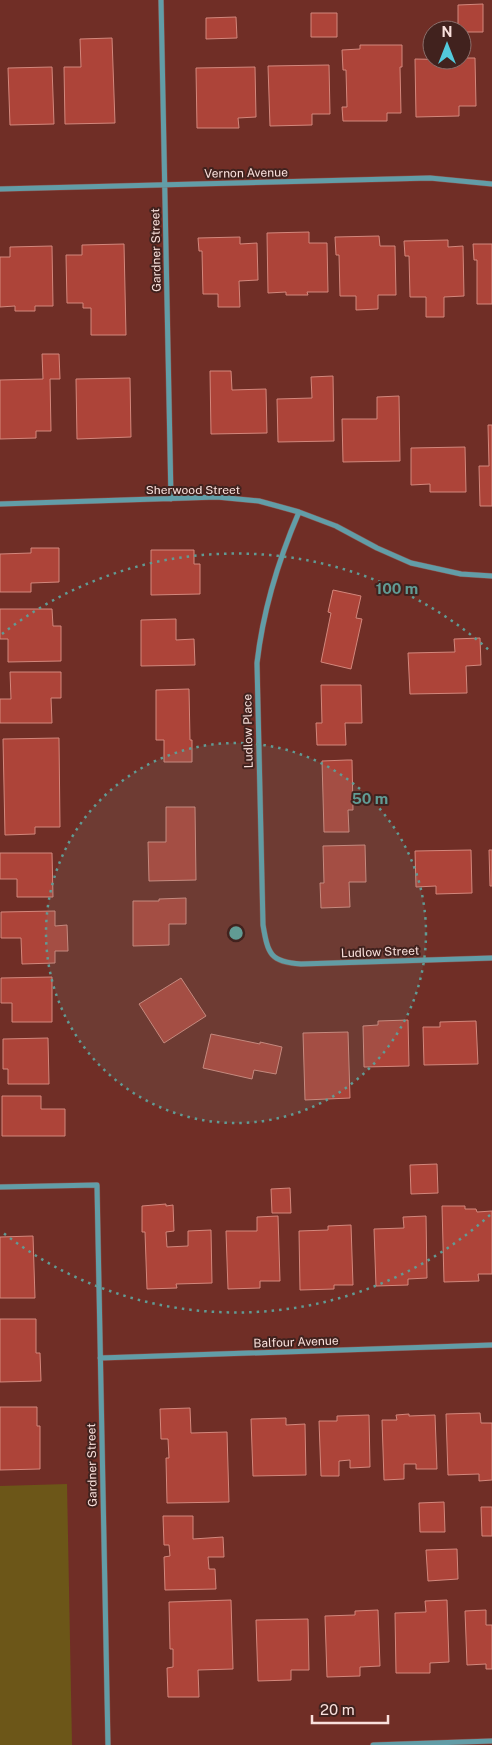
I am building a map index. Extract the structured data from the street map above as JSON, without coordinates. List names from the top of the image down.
{
  "streets": {
    "street": [
      "Vernon Avenue",
      "Gardner Street",
      "Sherwood Street",
      "Ludlow Place",
      "Ludlow Street",
      "Balfour Avenue"
    ]
  },
  "crossings": [
    ["Vernon Avenue", "Gardner Street"],
    ["Gardner Street", "Sherwood Street"],
    ["Gardner Street", "Balfour Avenue"],
    ["Sherwood Street", "Ludlow Place"],
    ["Ludlow Place", "Ludlow Street"]
  ],
  "scale_bar": "20 m",
  "north": "top",
  "rings": ["100 m", "50 m"]
}
